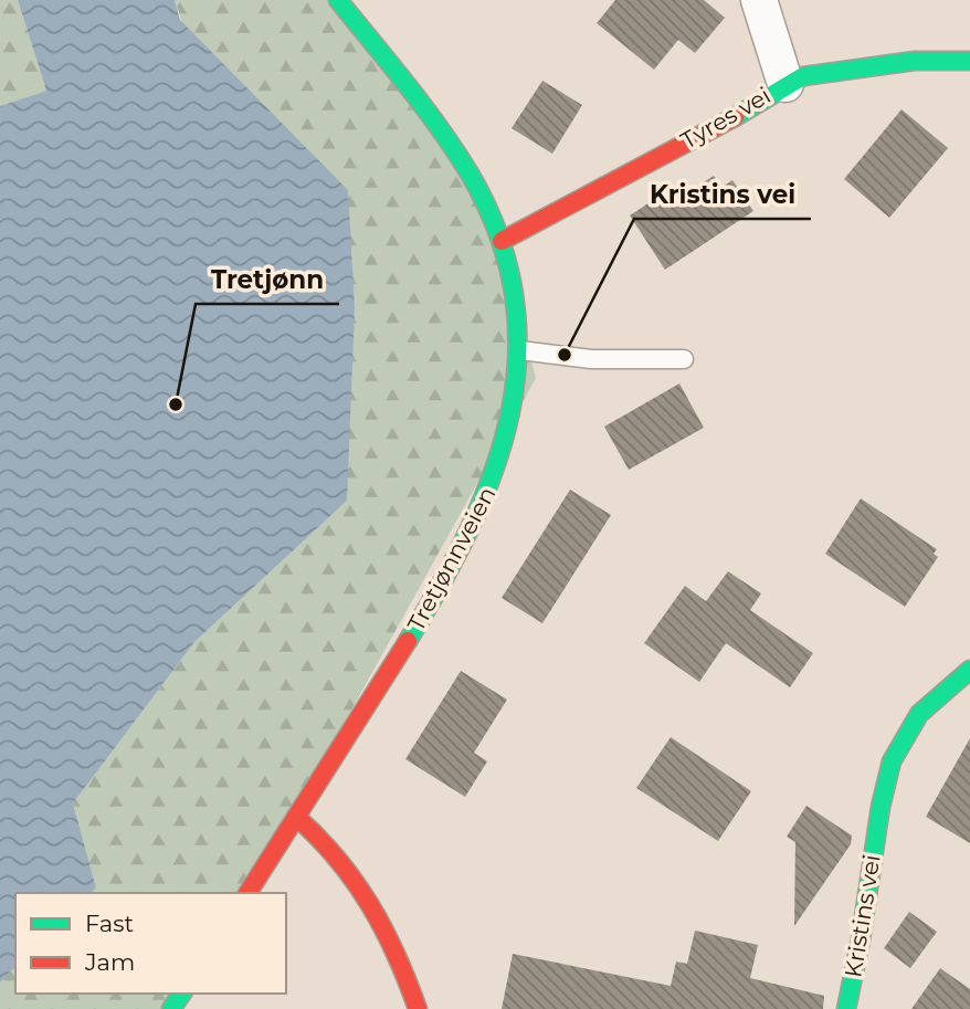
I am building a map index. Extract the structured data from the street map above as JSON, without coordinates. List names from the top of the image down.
{
  "streets": {
    "street": ["Tyres vei", "Tretjønnveien", "Kristins vei"]
  },
  "crossings": [
    ["Tyres vei", "Tretjønnveien"]
  ],
  "places": ["Kristins vei", "Tretjønn"],
  "legend": ["Fast", "Jam"]
}
